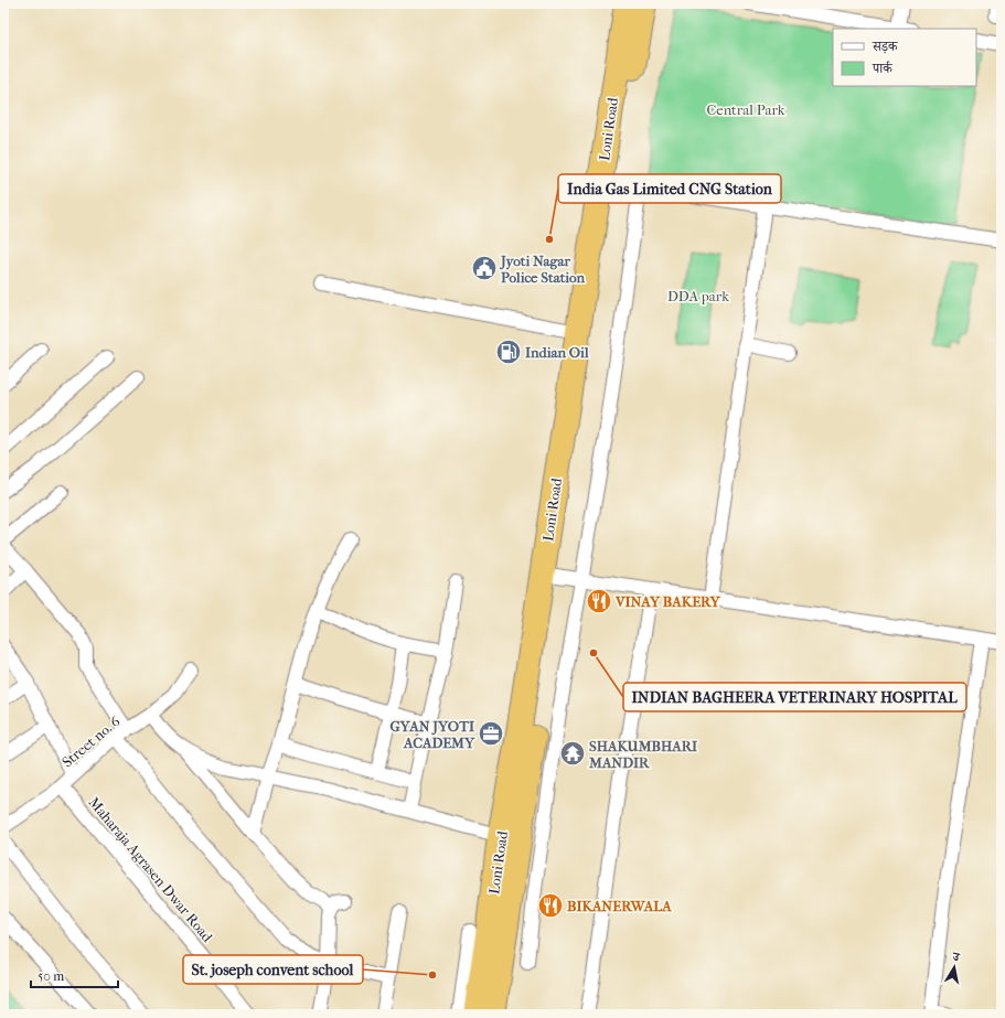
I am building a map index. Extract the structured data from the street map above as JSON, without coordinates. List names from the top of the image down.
{
  "streets": {
    "highway": ["Loni Road"],
    "street": ["Street no. 6", "Maharaja Agrasen Dwar Road"]
  },
  "crossings": [
    ["Street no. 6", "Maharaja Agrasen Dwar Road"]
  ],
  "parks": ["Central Park", "DDA park"],
  "places": {
    "other": ["India Gas Limited CNG Station", "INDIAN BAGHEERA VETERINARY HOSPITAL", "St. joseph convent school"],
    "public building": ["Jyoti Nagar Police Station"],
    "fuel station": ["Indian Oil"],
    "restaurant": ["VINAY BAKERY", "BIKANERWALA"],
    "office": ["GYAN JYOTI ACADEMY"],
    "temple": ["SHAKUMBHARI MANDIR"]
  },
  "legend": ["सड़क", "पार्क"],
  "scale_bar": "50 m",
  "north": "top"
}
